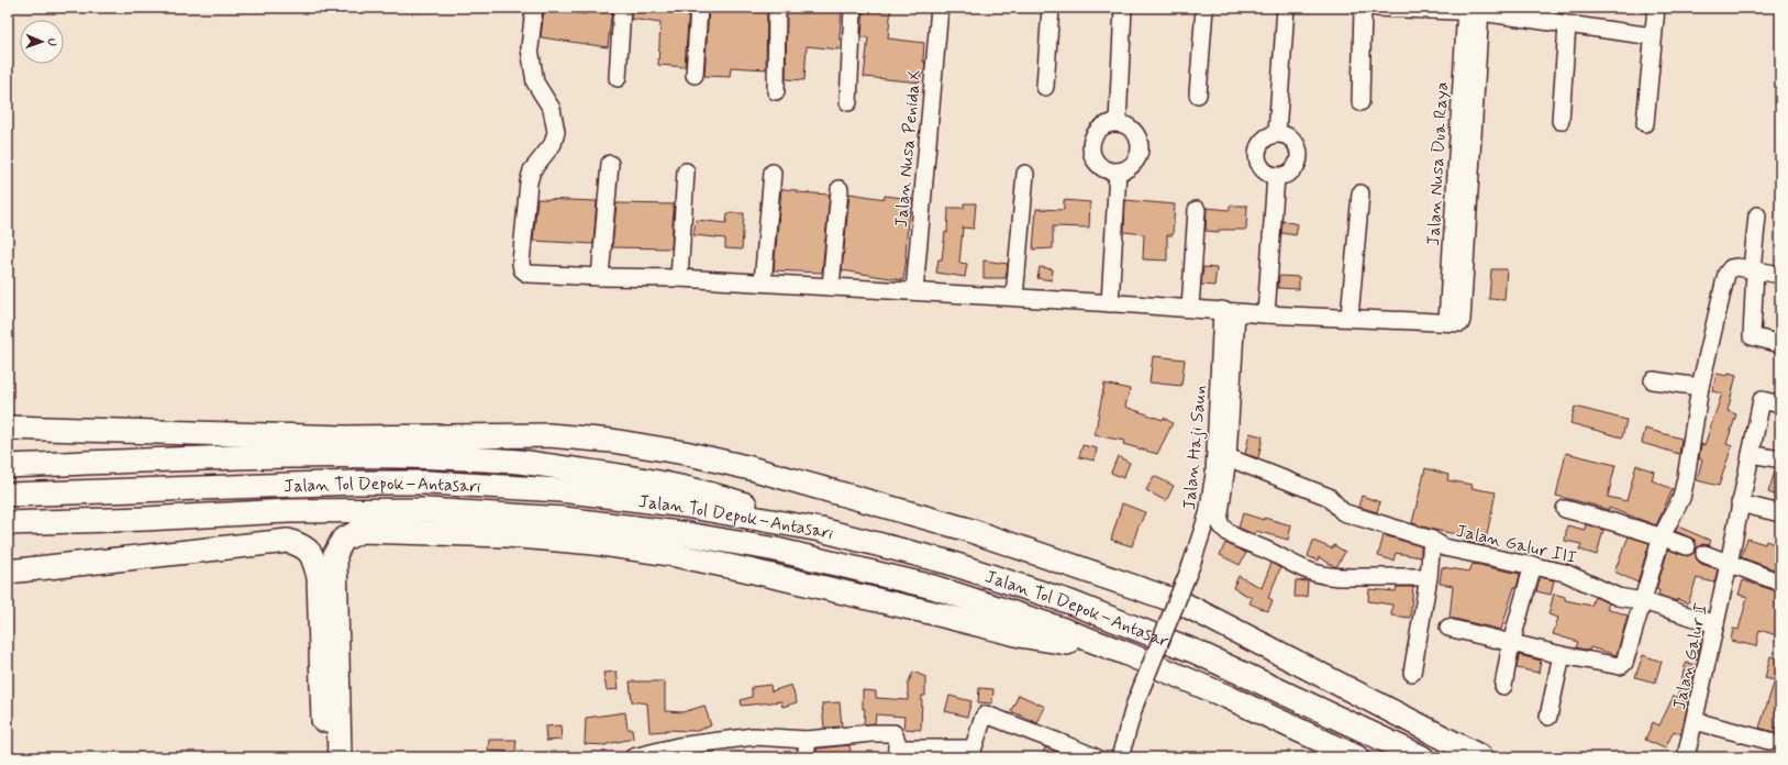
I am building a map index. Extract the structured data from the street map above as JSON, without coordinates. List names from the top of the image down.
{
  "streets": {
    "highway": ["Jalan Tol Depok–Antasari"],
    "street": [
      "Jalan Nusa Penida X",
      "Jalan Nusa Dua Raya",
      "Jalan Haji Saun",
      "Jalan Galur III",
      "Jalan Galur I"
    ]
  },
  "crossings": [
    ["Jalan Galur III", "Jalan Galur I"]
  ],
  "north": "right"
}
